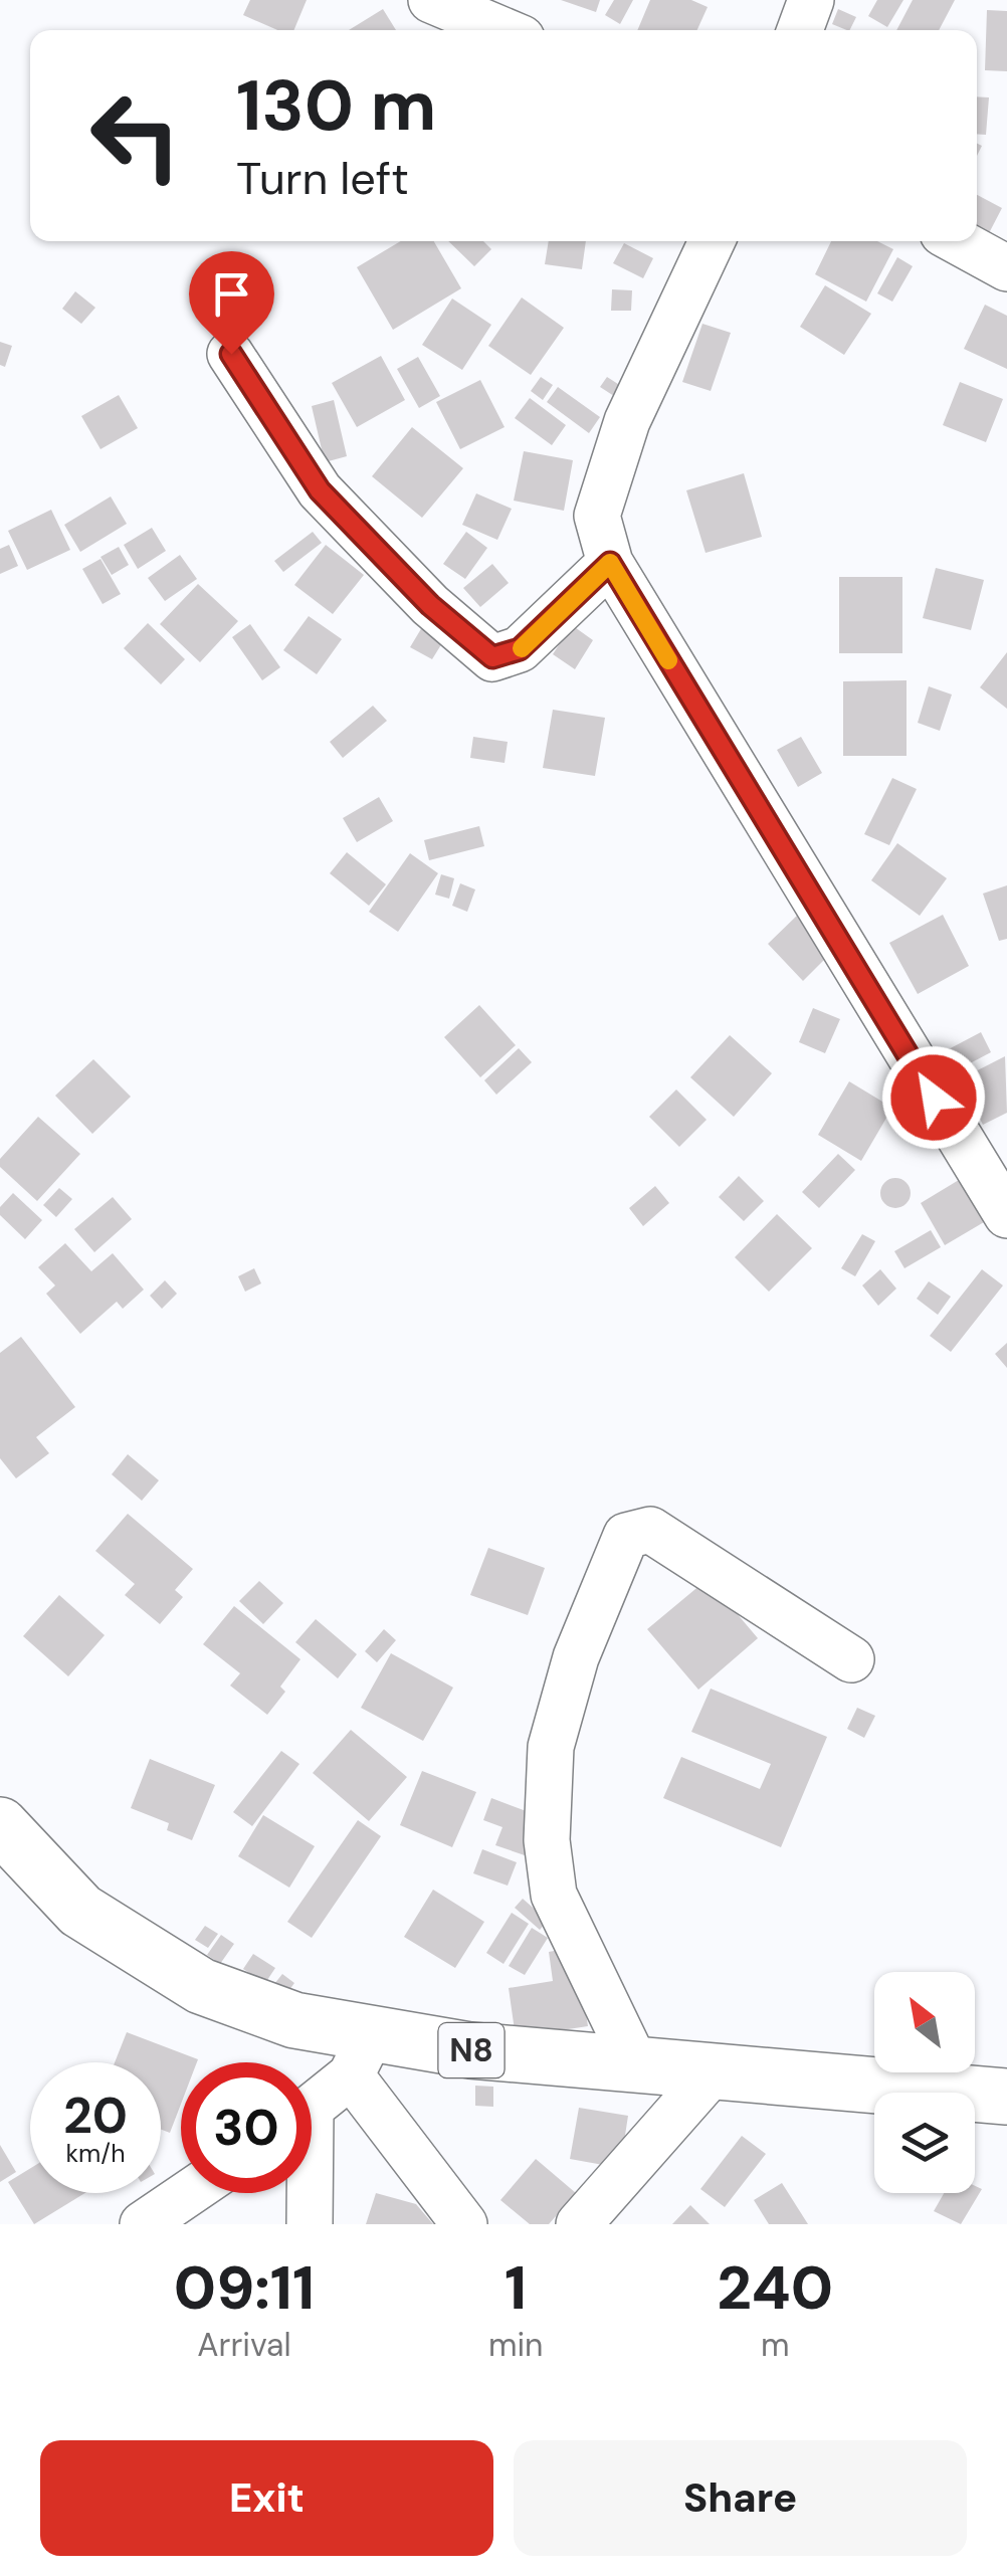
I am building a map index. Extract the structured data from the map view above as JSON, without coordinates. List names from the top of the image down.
{
  "streets": {
    "main road": ["N8"]
  },
  "north": "top left",
  "page": {
    "turn": ["130 m", "Turn left"],
    "speed": "20 km/h",
    "limit": "30",
    "eta": [
      "09:11",
      "Arrival",
      "1",
      "min",
      "240",
      "m"
    ],
    "buttons": ["Exit", "Share"]
  }
}
